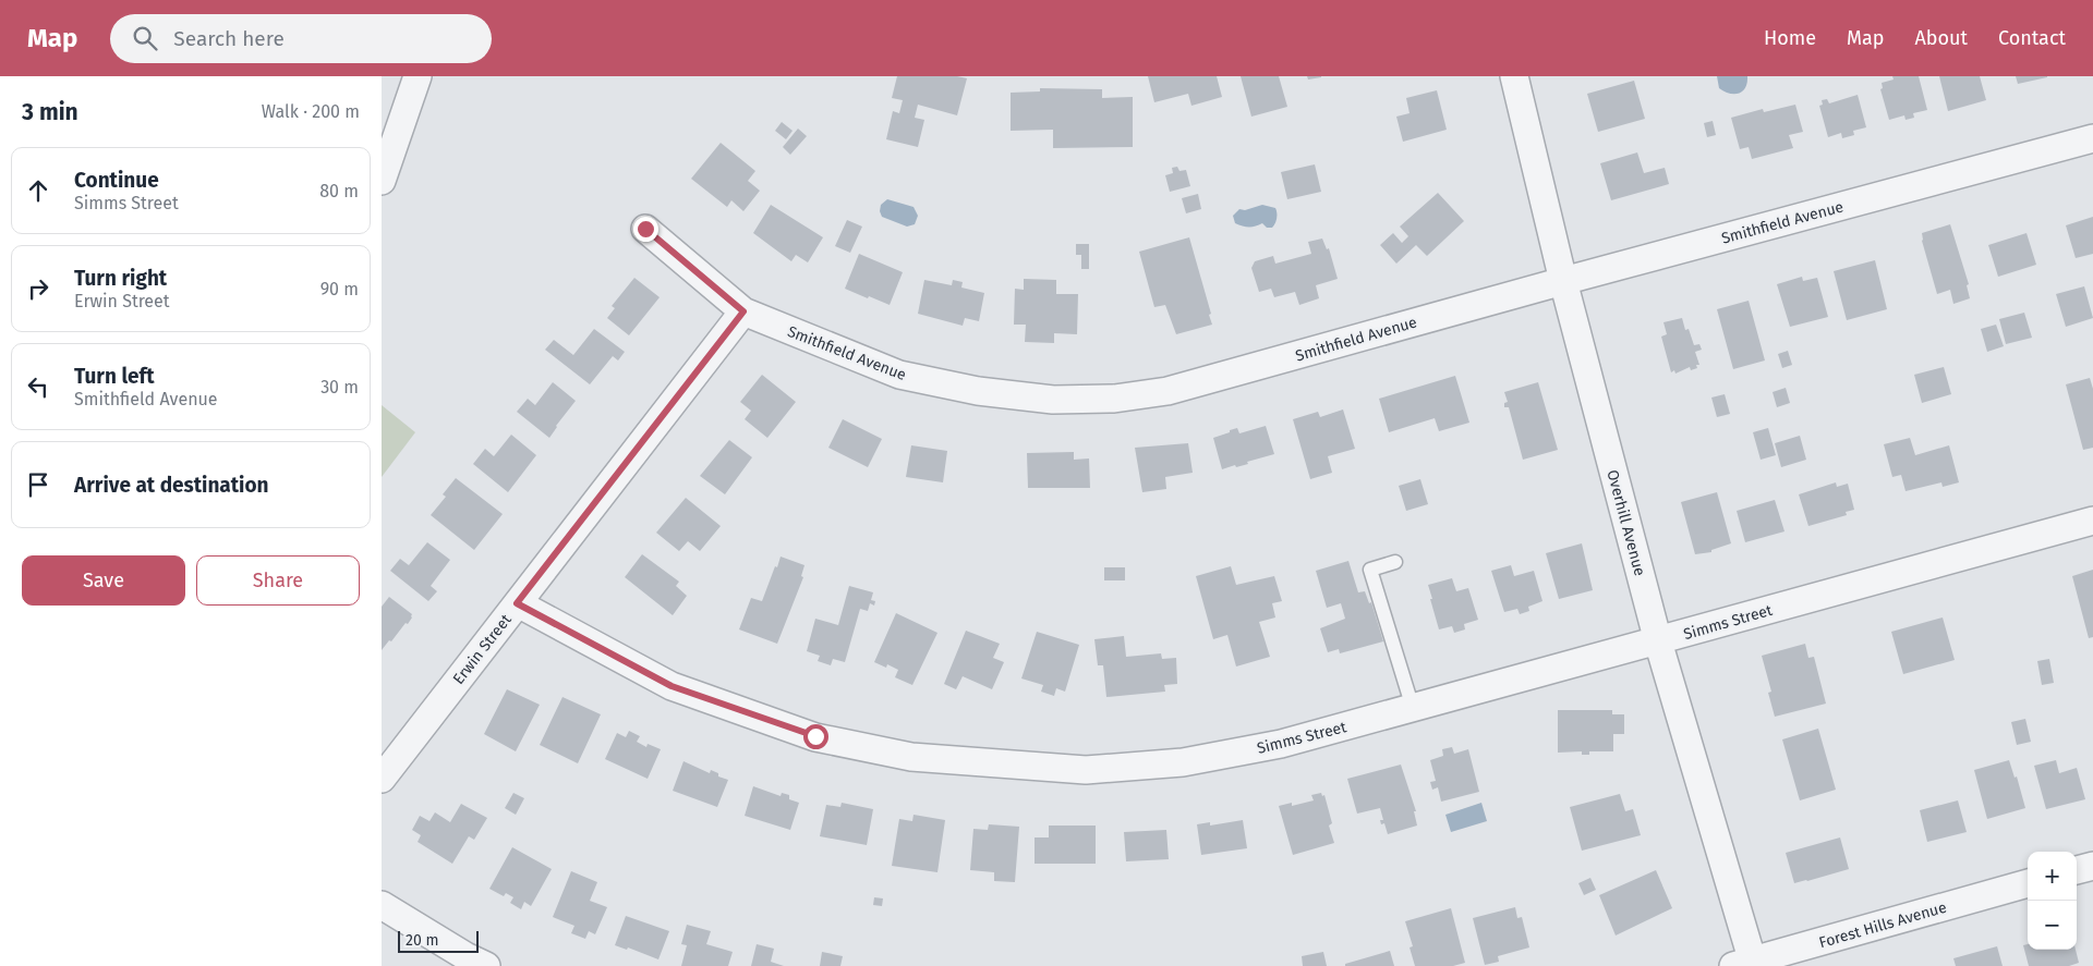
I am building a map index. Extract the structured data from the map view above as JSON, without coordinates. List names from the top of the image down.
{
  "streets": {
    "street": [
      "Smithfield Avenue",
      "Overhill Avenue",
      "Simms Street",
      "Erwin Street",
      "Forest Hills Avenue"
    ]
  },
  "crossings": [
    ["Smithfield Avenue", "Overhill Avenue"],
    ["Smithfield Avenue", "Erwin Street"],
    ["Overhill Avenue", "Simms Street"],
    ["Overhill Avenue", "Forest Hills Avenue"],
    ["Simms Street", "Erwin Street"]
  ],
  "scale_bar": "20 m",
  "page": {
    "header": "Map",
    "search": "Search here",
    "nav": [
      "Home",
      "Map",
      "About",
      "Contact"
    ],
    "heading": ["3 min", "Walk · 200 m"],
    "list": [
      ["Continue", "Simms Street", "80 m"],
      ["Turn right", "Erwin Street", "90 m"],
      ["Turn left", "Smithfield Avenue", "30 m"],
      "Arrive at destination"
    ],
    "buttons": ["Save", "Share"],
    "map_buttons": ["+", "−"],
    "scale": "20 m"
  }
}
